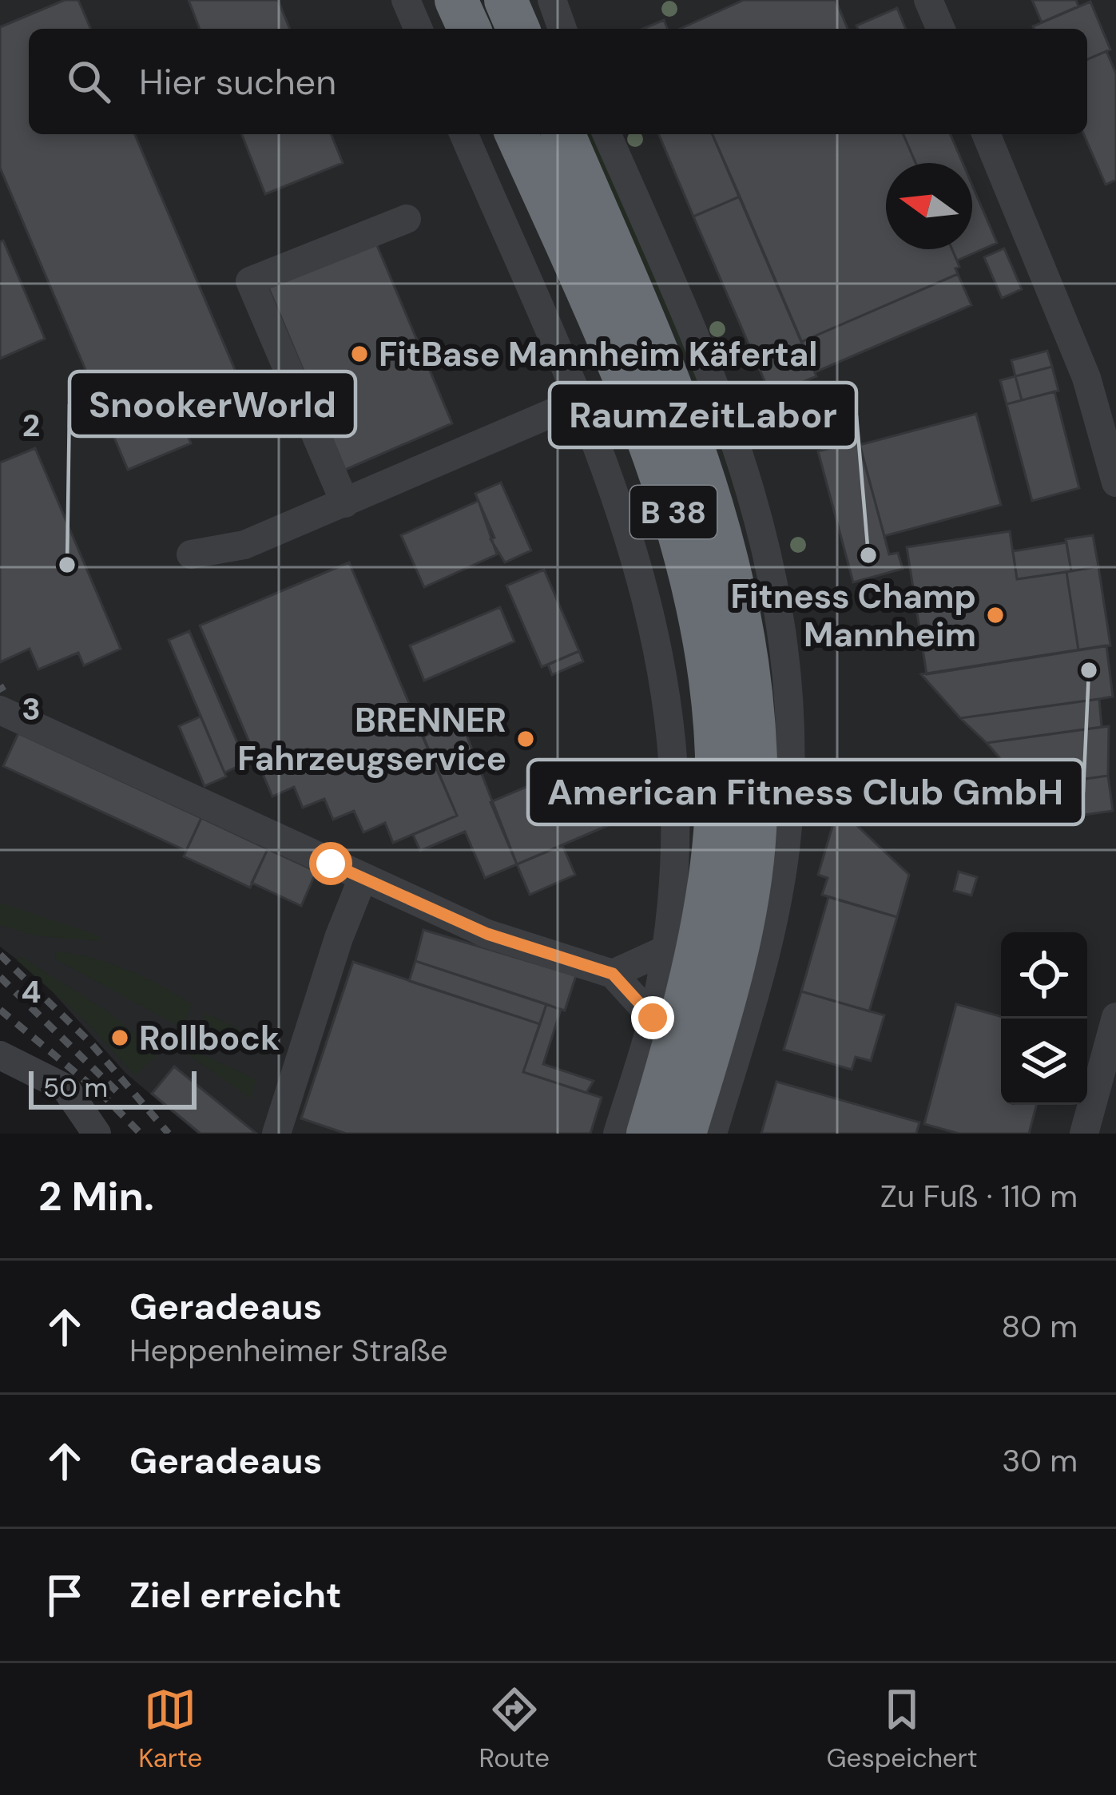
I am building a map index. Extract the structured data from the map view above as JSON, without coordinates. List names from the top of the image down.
{
  "streets": {
    "highway": ["B 38"]
  },
  "places": [
    "FitBase Mannheim Käfertal",
    "RaumZeitLabor",
    "SnookerWorld",
    "Fitness Champ Mannheim",
    "American Fitness Club GmbH",
    "BRENNER Fahrzeugservice",
    "Rollbock"
  ],
  "scale_bar": "50 m",
  "north": "left",
  "page": {
    "search": "Hier suchen",
    "scale": "50 m",
    "heading": ["2 Min.", "Zu Fuß · 110 m"],
    "list": [
      ["Geradeaus", "Heppenheimer Straße", "80 m"],
      ["Geradeaus", "30 m"],
      "Ziel erreicht"
    ],
    "nav": ["Karte", "Route", "Gespeichert"]
  },
  "grid": {
    "rows": ["2", "3", "4"]
  }
}
